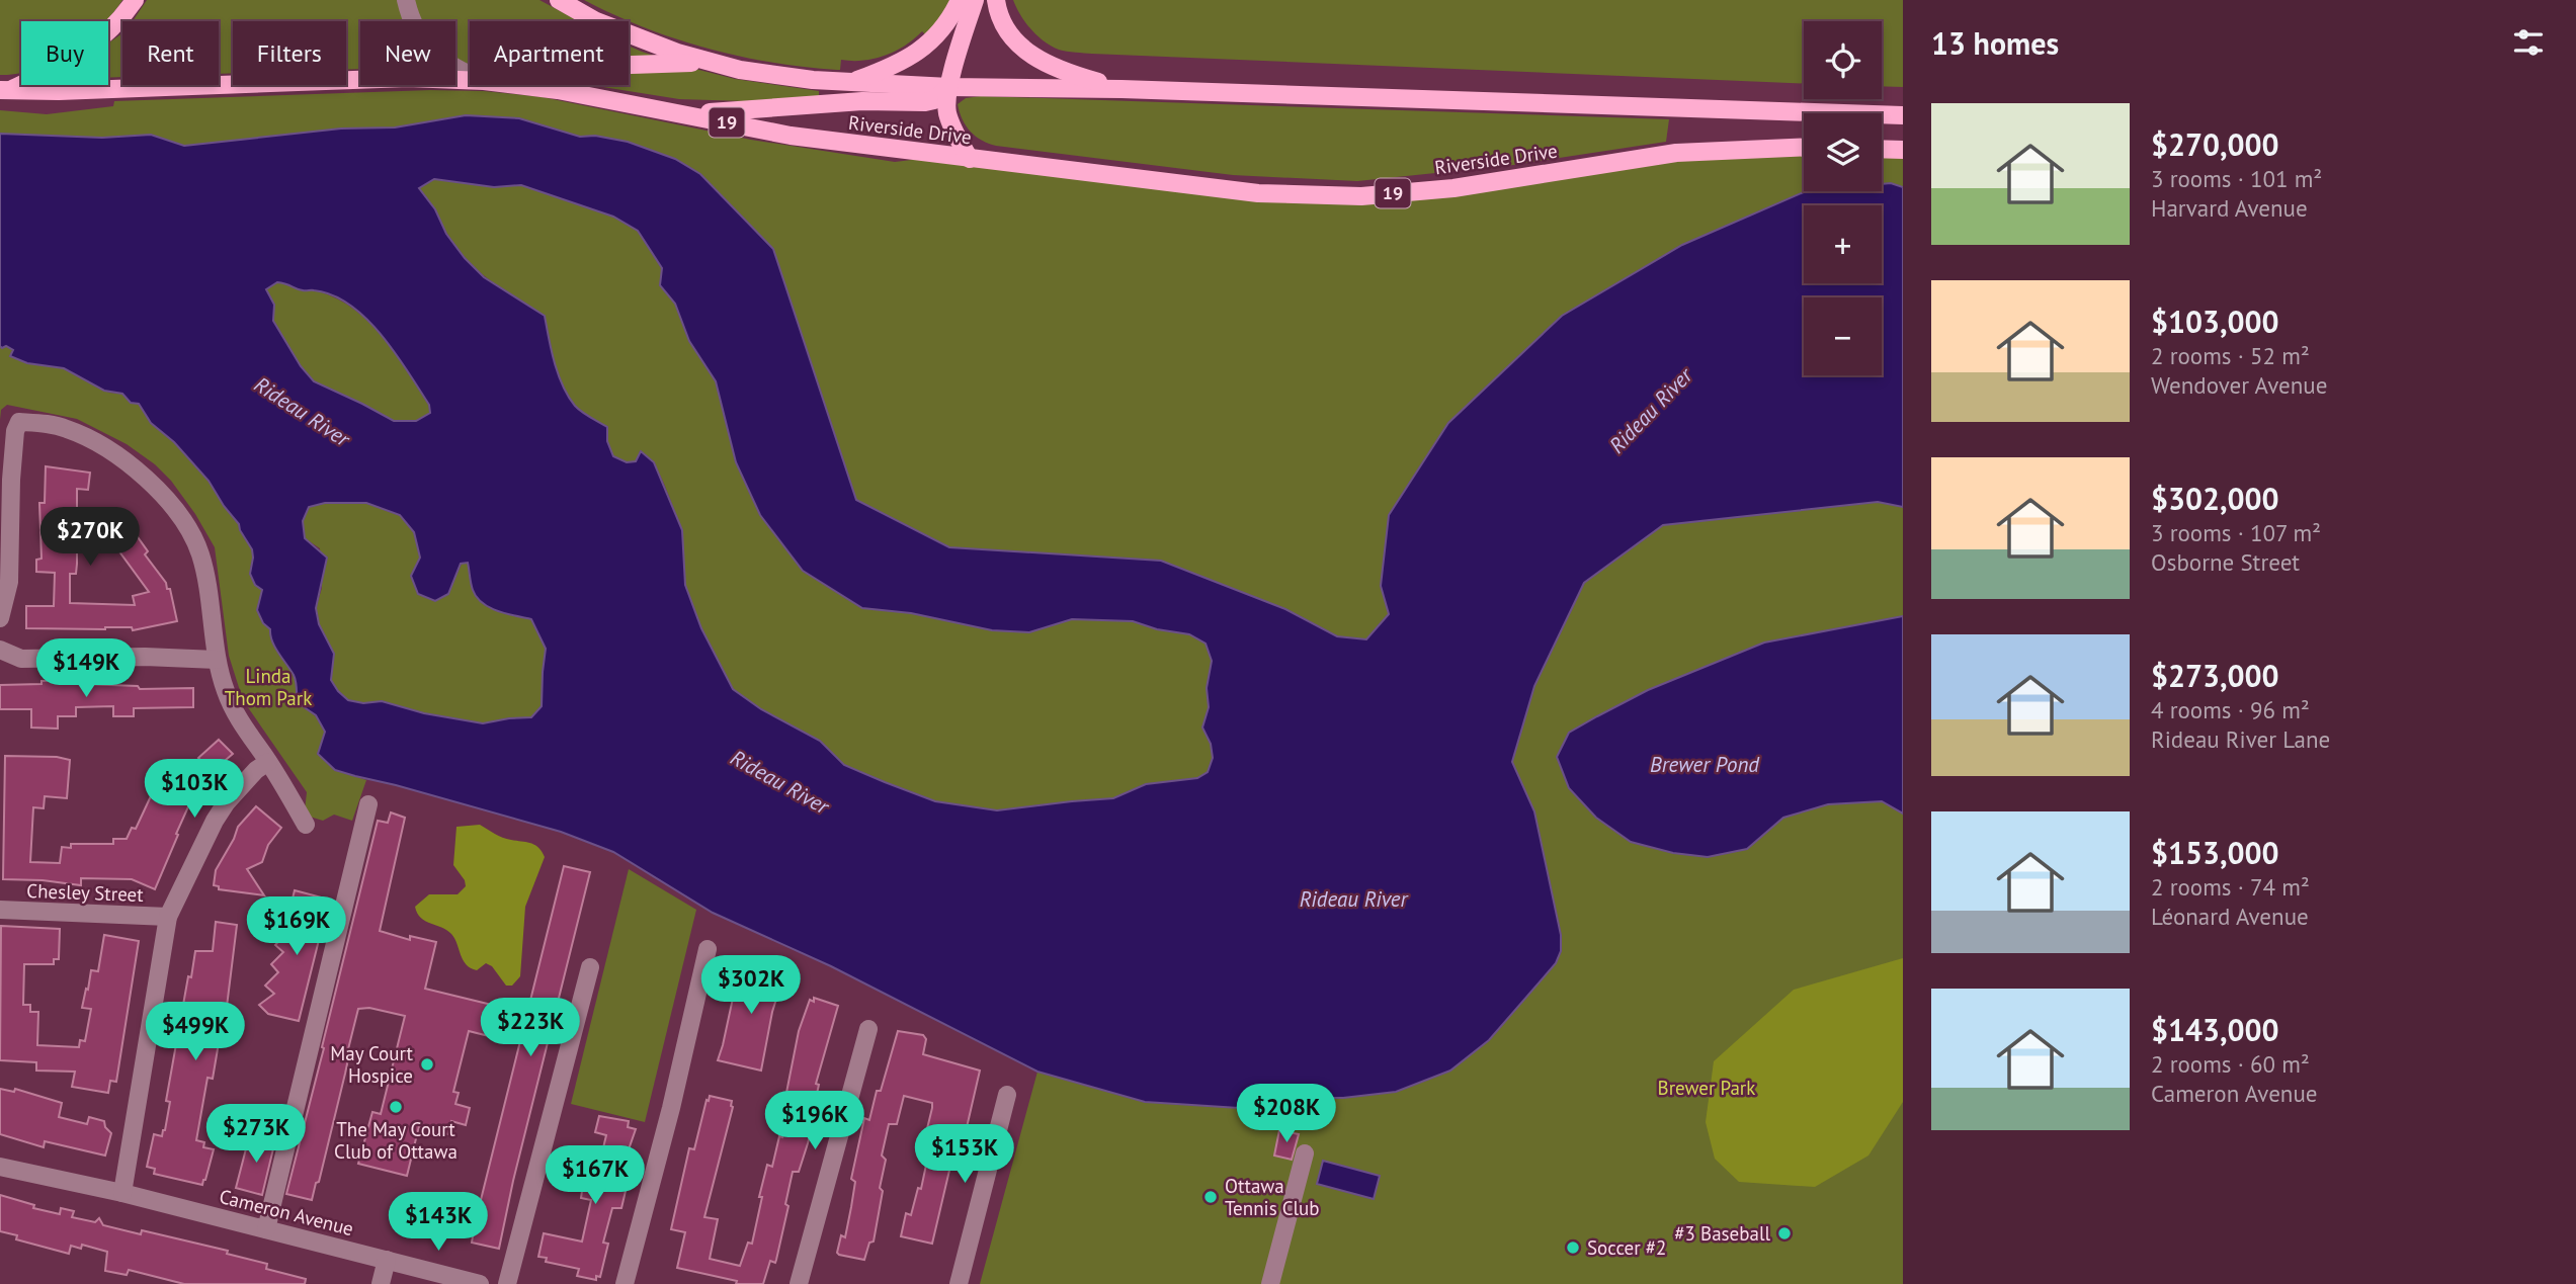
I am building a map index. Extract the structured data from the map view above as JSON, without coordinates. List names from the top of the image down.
{
  "streets": {
    "main road": ["19", "Riverside Drive"],
    "street": ["Chesley Street", "Cameron Avenue"]
  },
  "water": ["Rideau River", "Brewer Pond"],
  "parks": ["Linda Thom Park", "Brewer Park"],
  "places": [
    "May Court Hospice",
    "The May Court Club of Ottawa",
    "Ottawa Tennis Club",
    "#3 Baseball",
    "Soccer #2"
  ],
  "page": {
    "heading": "13 homes",
    "map_buttons": ["+", "−"],
    "chip": [
      "Buy",
      "Rent",
      "Filters",
      "New",
      "Apartment"
    ],
    "list": [
      {
        "name": "$270,000",
        "note": "3 rooms · 101 m² · Harvard Avenue"
      },
      {
        "name": "$103,000",
        "note": "2 rooms · 52 m² · Wendover Avenue"
      },
      {
        "name": "$302,000",
        "note": "3 rooms · 107 m² · Osborne Street"
      },
      {
        "name": "$273,000",
        "note": "4 rooms · 96 m² · Rideau River Lane"
      },
      {
        "name": "$153,000",
        "note": "2 rooms · 74 m² · Léonard Avenue"
      },
      {
        "name": "$143,000",
        "note": "2 rooms · 60 m² · Cameron Avenue"
      }
    ],
    "price": [
      "$270K",
      "$149K",
      "$103K",
      "$169K",
      "$302K",
      "$223K",
      "$499K",
      "$208K",
      "$196K",
      "$273K",
      "$153K",
      "$167K",
      "$143K"
    ]
  }
}
